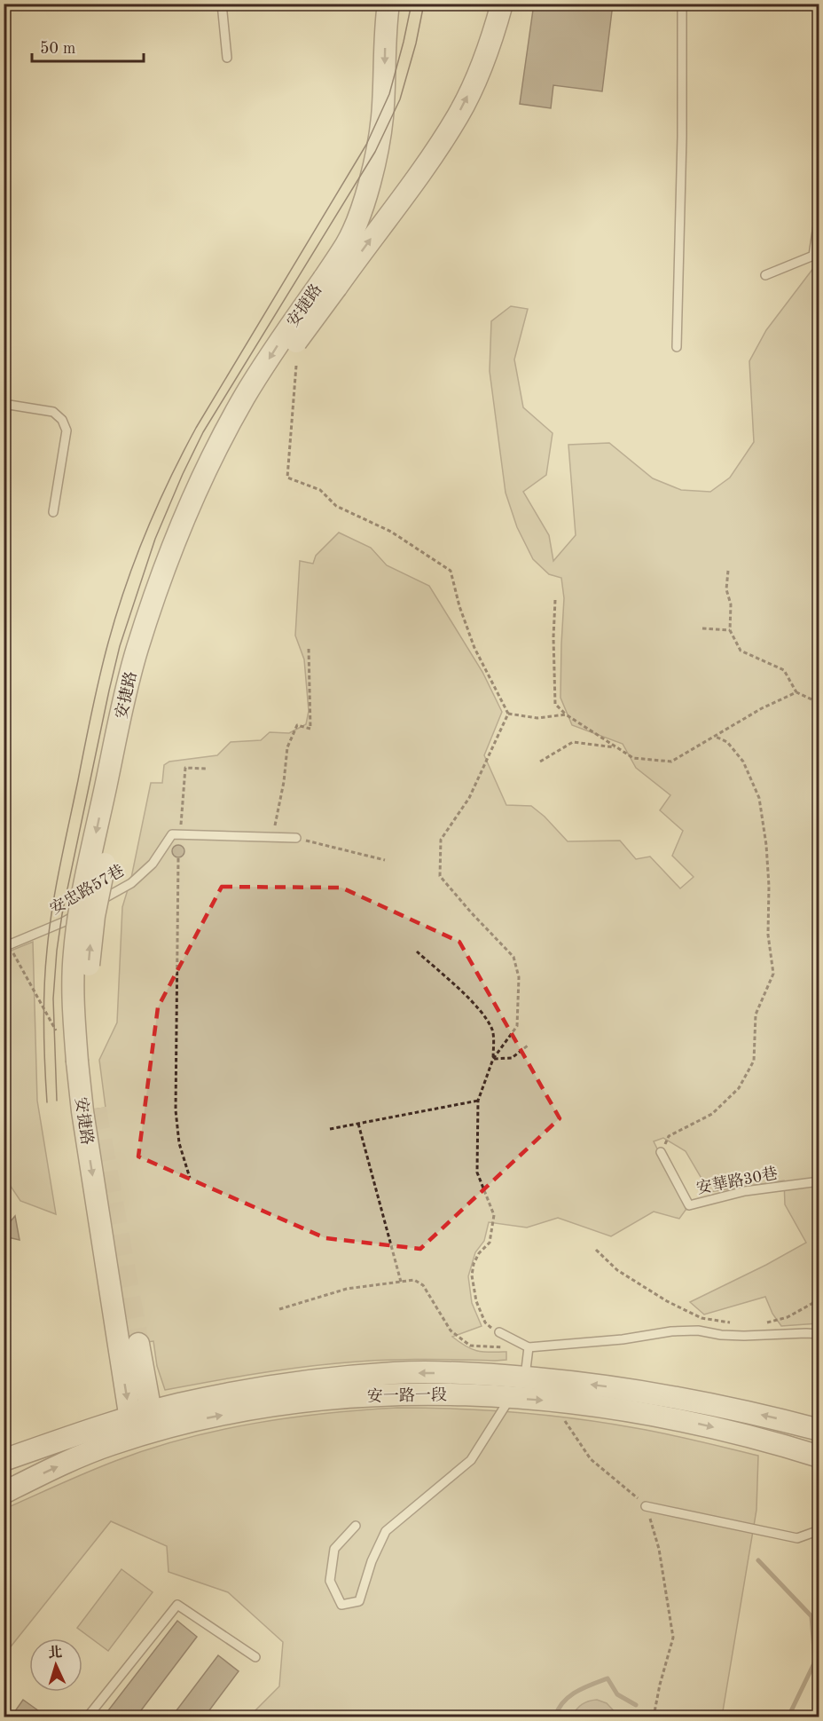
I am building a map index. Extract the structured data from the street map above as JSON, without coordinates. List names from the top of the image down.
{
  "streets": {
    "street": ["安捷路", "安一路一段"],
    "lane": ["安忠路57巷", "安華路30巷"]
  },
  "crossings": [
    ["安捷路", "安一路一段"]
  ],
  "scale_bar": "50 m",
  "north": "top"
}
